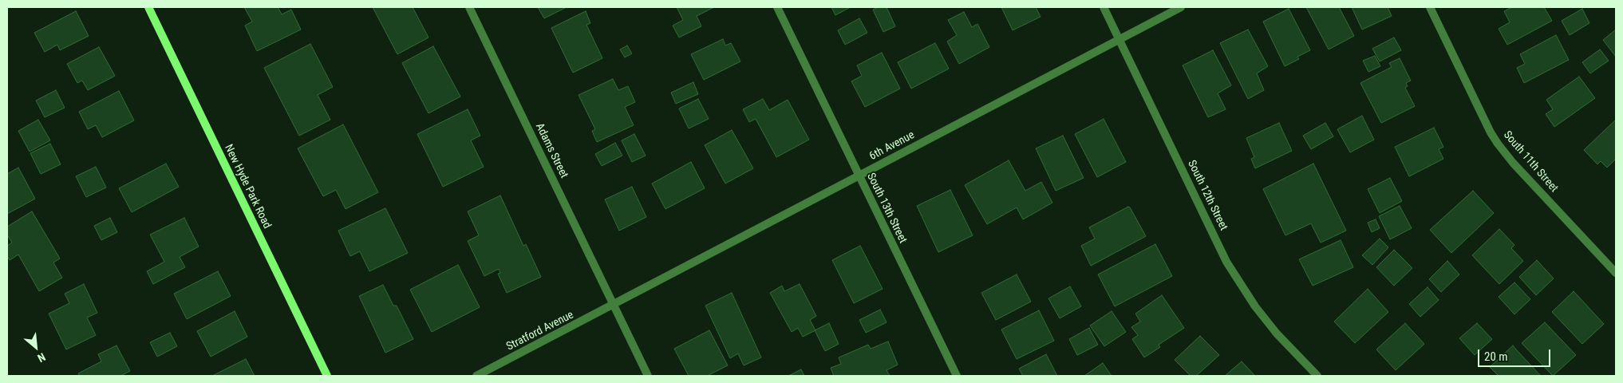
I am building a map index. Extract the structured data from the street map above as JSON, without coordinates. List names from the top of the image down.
{
  "streets": {
    "main road": ["New Hyde Park Road"],
    "street": [
      "6th Avenue",
      "Adams Street",
      "South 11th Street",
      "South 12th Street",
      "South 13th Street",
      "Stratford Avenue"
    ]
  },
  "crossings": [
    ["6th Avenue", "Adams Street"],
    ["6th Avenue", "South 12th Street"],
    ["6th Avenue", "South 13th Street"],
    ["6th Avenue", "Stratford Avenue"],
    ["Adams Street", "Stratford Avenue"]
  ],
  "scale_bar": "20 m",
  "north": "bottom right"
}
